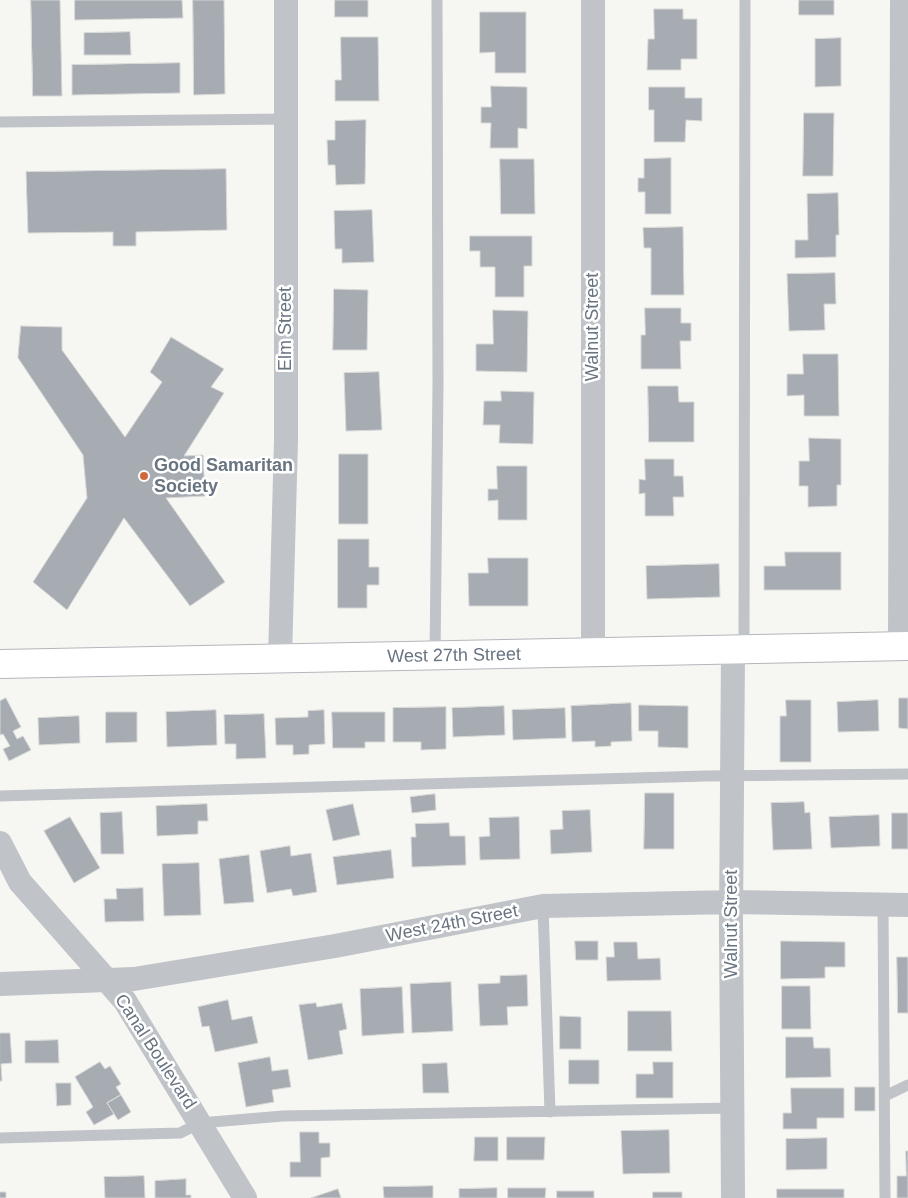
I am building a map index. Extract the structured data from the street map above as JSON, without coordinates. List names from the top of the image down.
{
  "streets": {
    "main road": ["West 27th Street"],
    "street": [
      "Walnut Street",
      "Elm Street",
      "West 24th Street",
      "Canal Boulevard"
    ]
  },
  "crossings": [
    ["Walnut Street", "West 27th Street"],
    ["Walnut Street", "West 24th Street"],
    ["Elm Street", "West 27th Street"],
    ["West 24th Street", "Canal Boulevard"]
  ],
  "places": ["Good Samaritan Society"]
}
